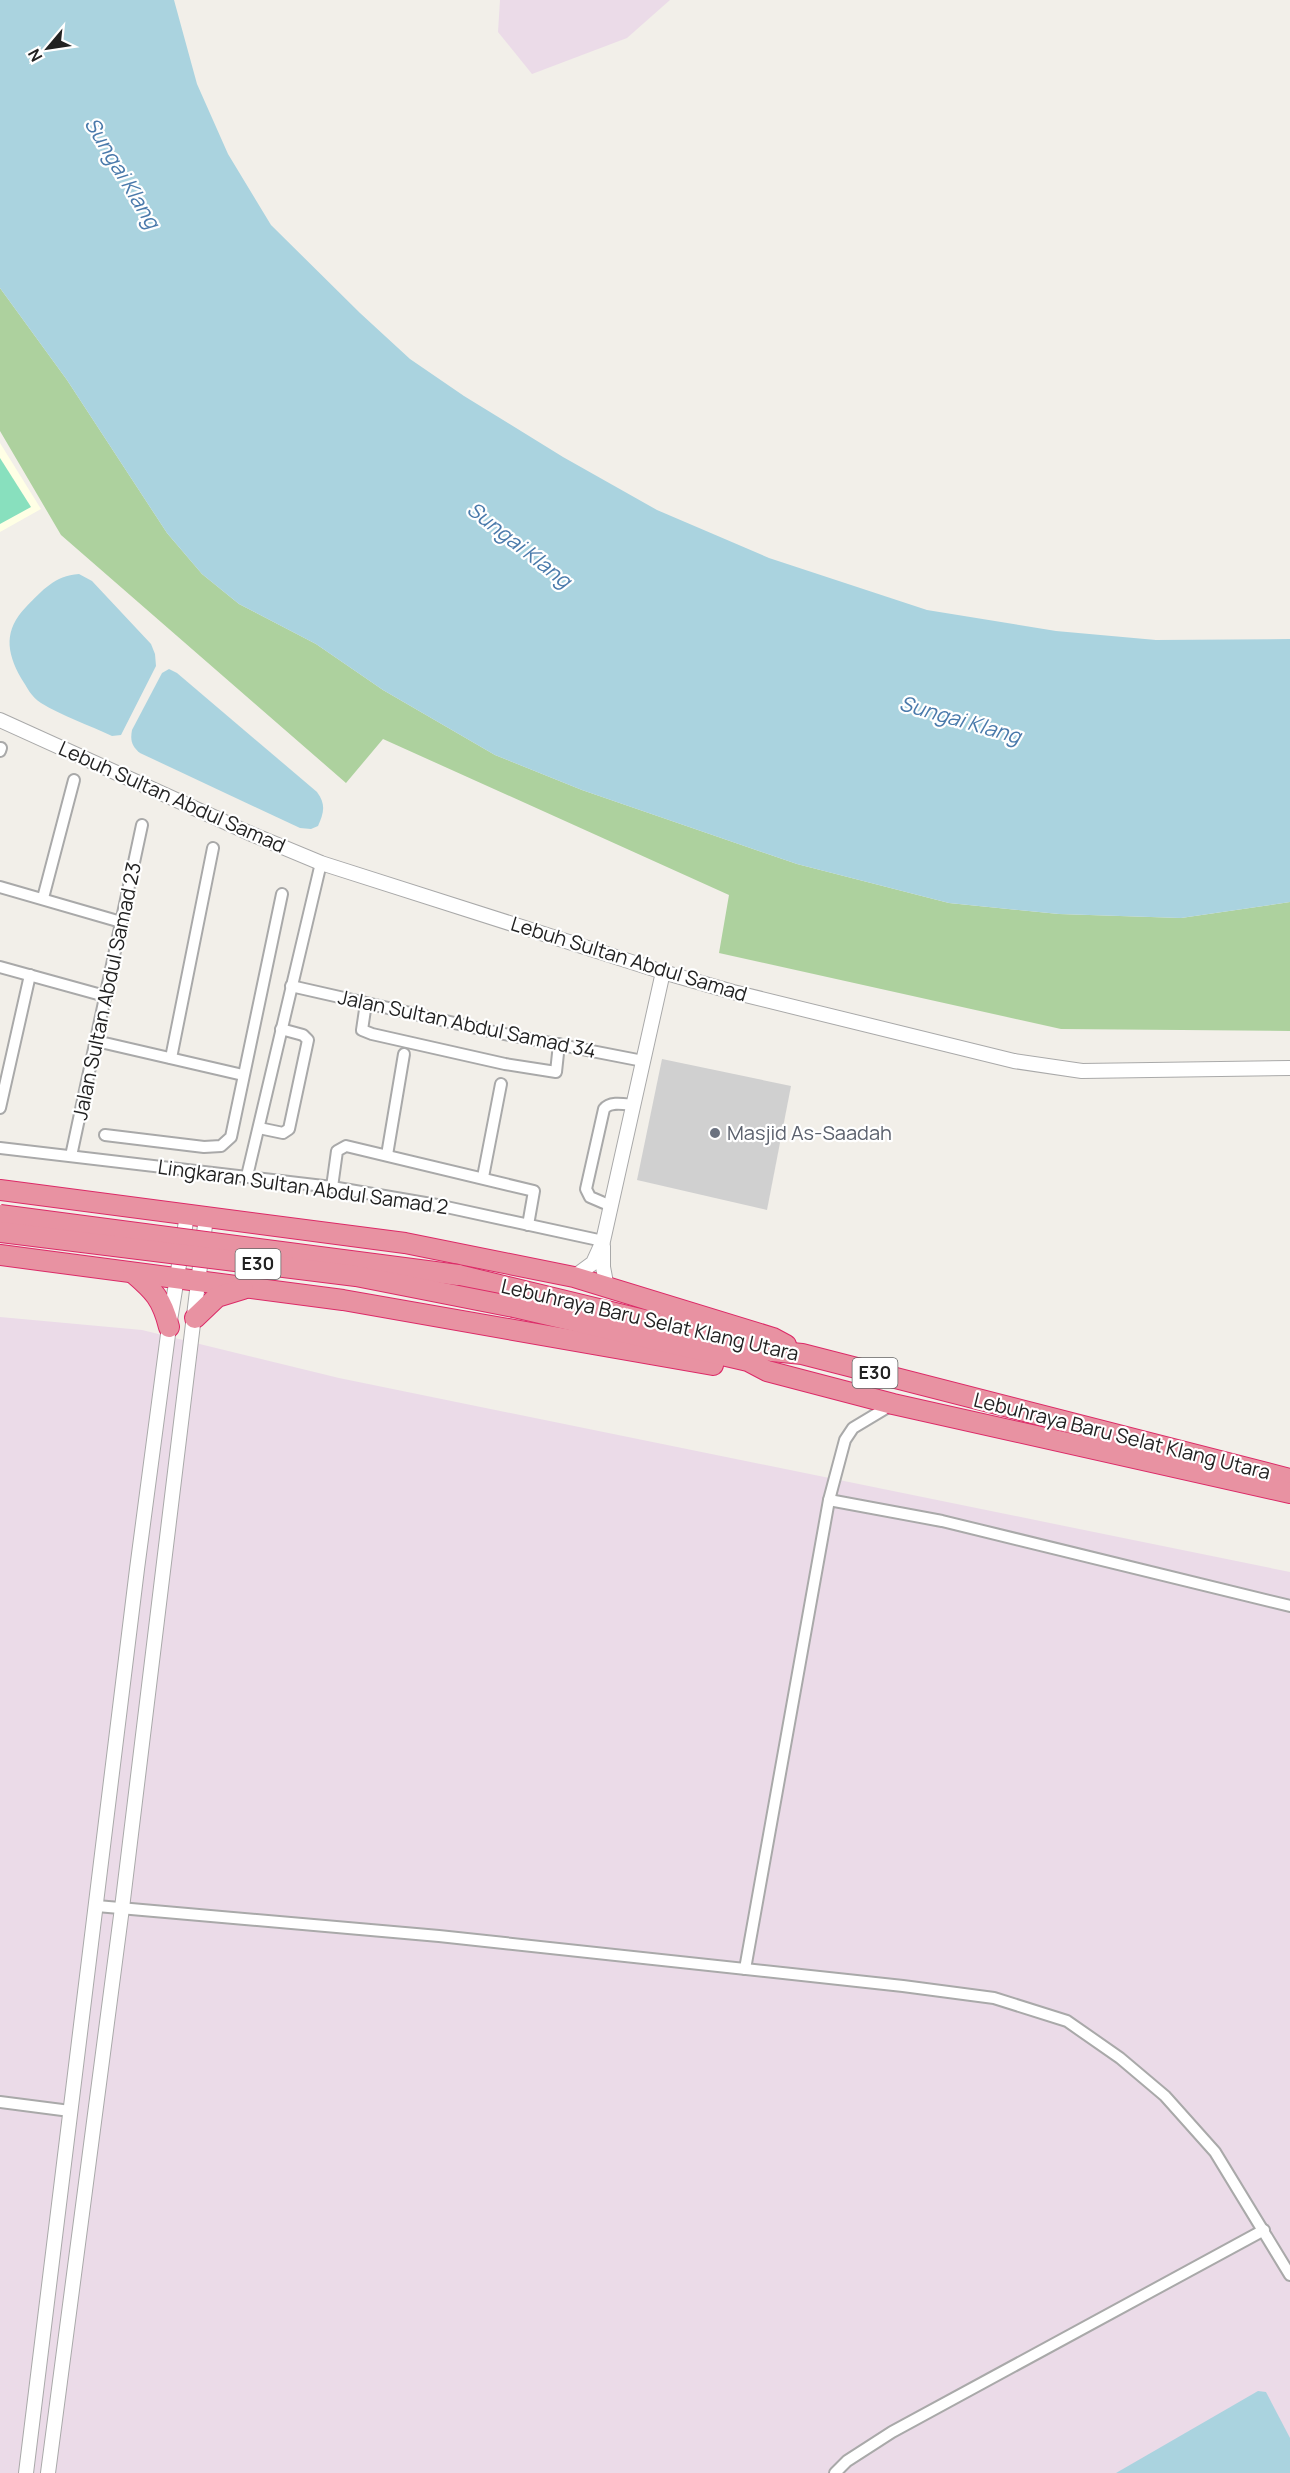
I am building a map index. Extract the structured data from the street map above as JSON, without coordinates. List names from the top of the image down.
{
  "streets": {
    "highway": ["E30", "Lebuhraya Baru Selat Klang Utara"],
    "street": [
      "Lebuh Sultan Abdul Samad",
      "Jalan Sultan Abdul Samad 23",
      "Jalan Sultan Abdul Samad 34",
      "Lingkaran Sultan Abdul Samad 2"
    ]
  },
  "crossings": [
    ["Jalan Sultan Abdul Samad 23", "Lingkaran Sultan Abdul Samad 2"]
  ],
  "water": ["Sungai Klang"],
  "places": ["Masjid As-Saadah"],
  "north": "bottom left"
}
